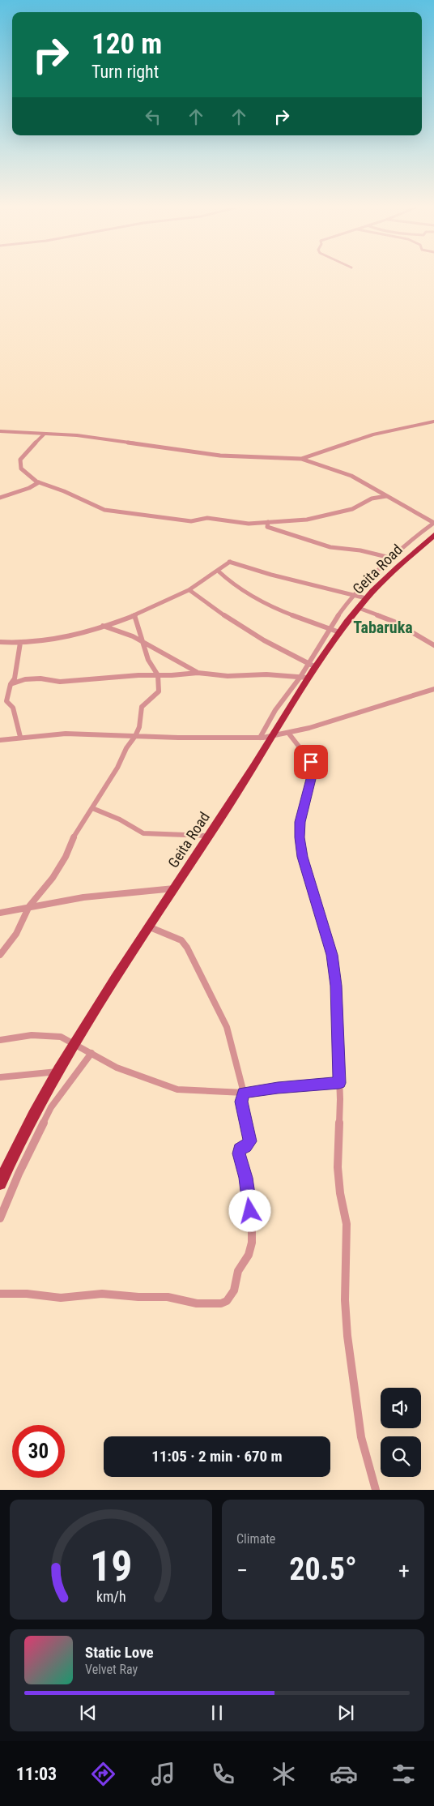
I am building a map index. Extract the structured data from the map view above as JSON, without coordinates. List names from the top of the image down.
{
  "streets": {
    "highway": ["Geita Road"]
  },
  "districts": ["Tabaruka"],
  "page": {
    "turn": ["120 m", "Turn right"],
    "limit": "30",
    "trip": "11:05 · 2 min · 670 m",
    "tile": "Climate",
    "heat": ["−", "20.5°", "+"],
    "song": ["Static Love", "Velvet Ray"],
    "tabs": "11:03",
    "gauge": ["19", "km/h"]
  }
}
